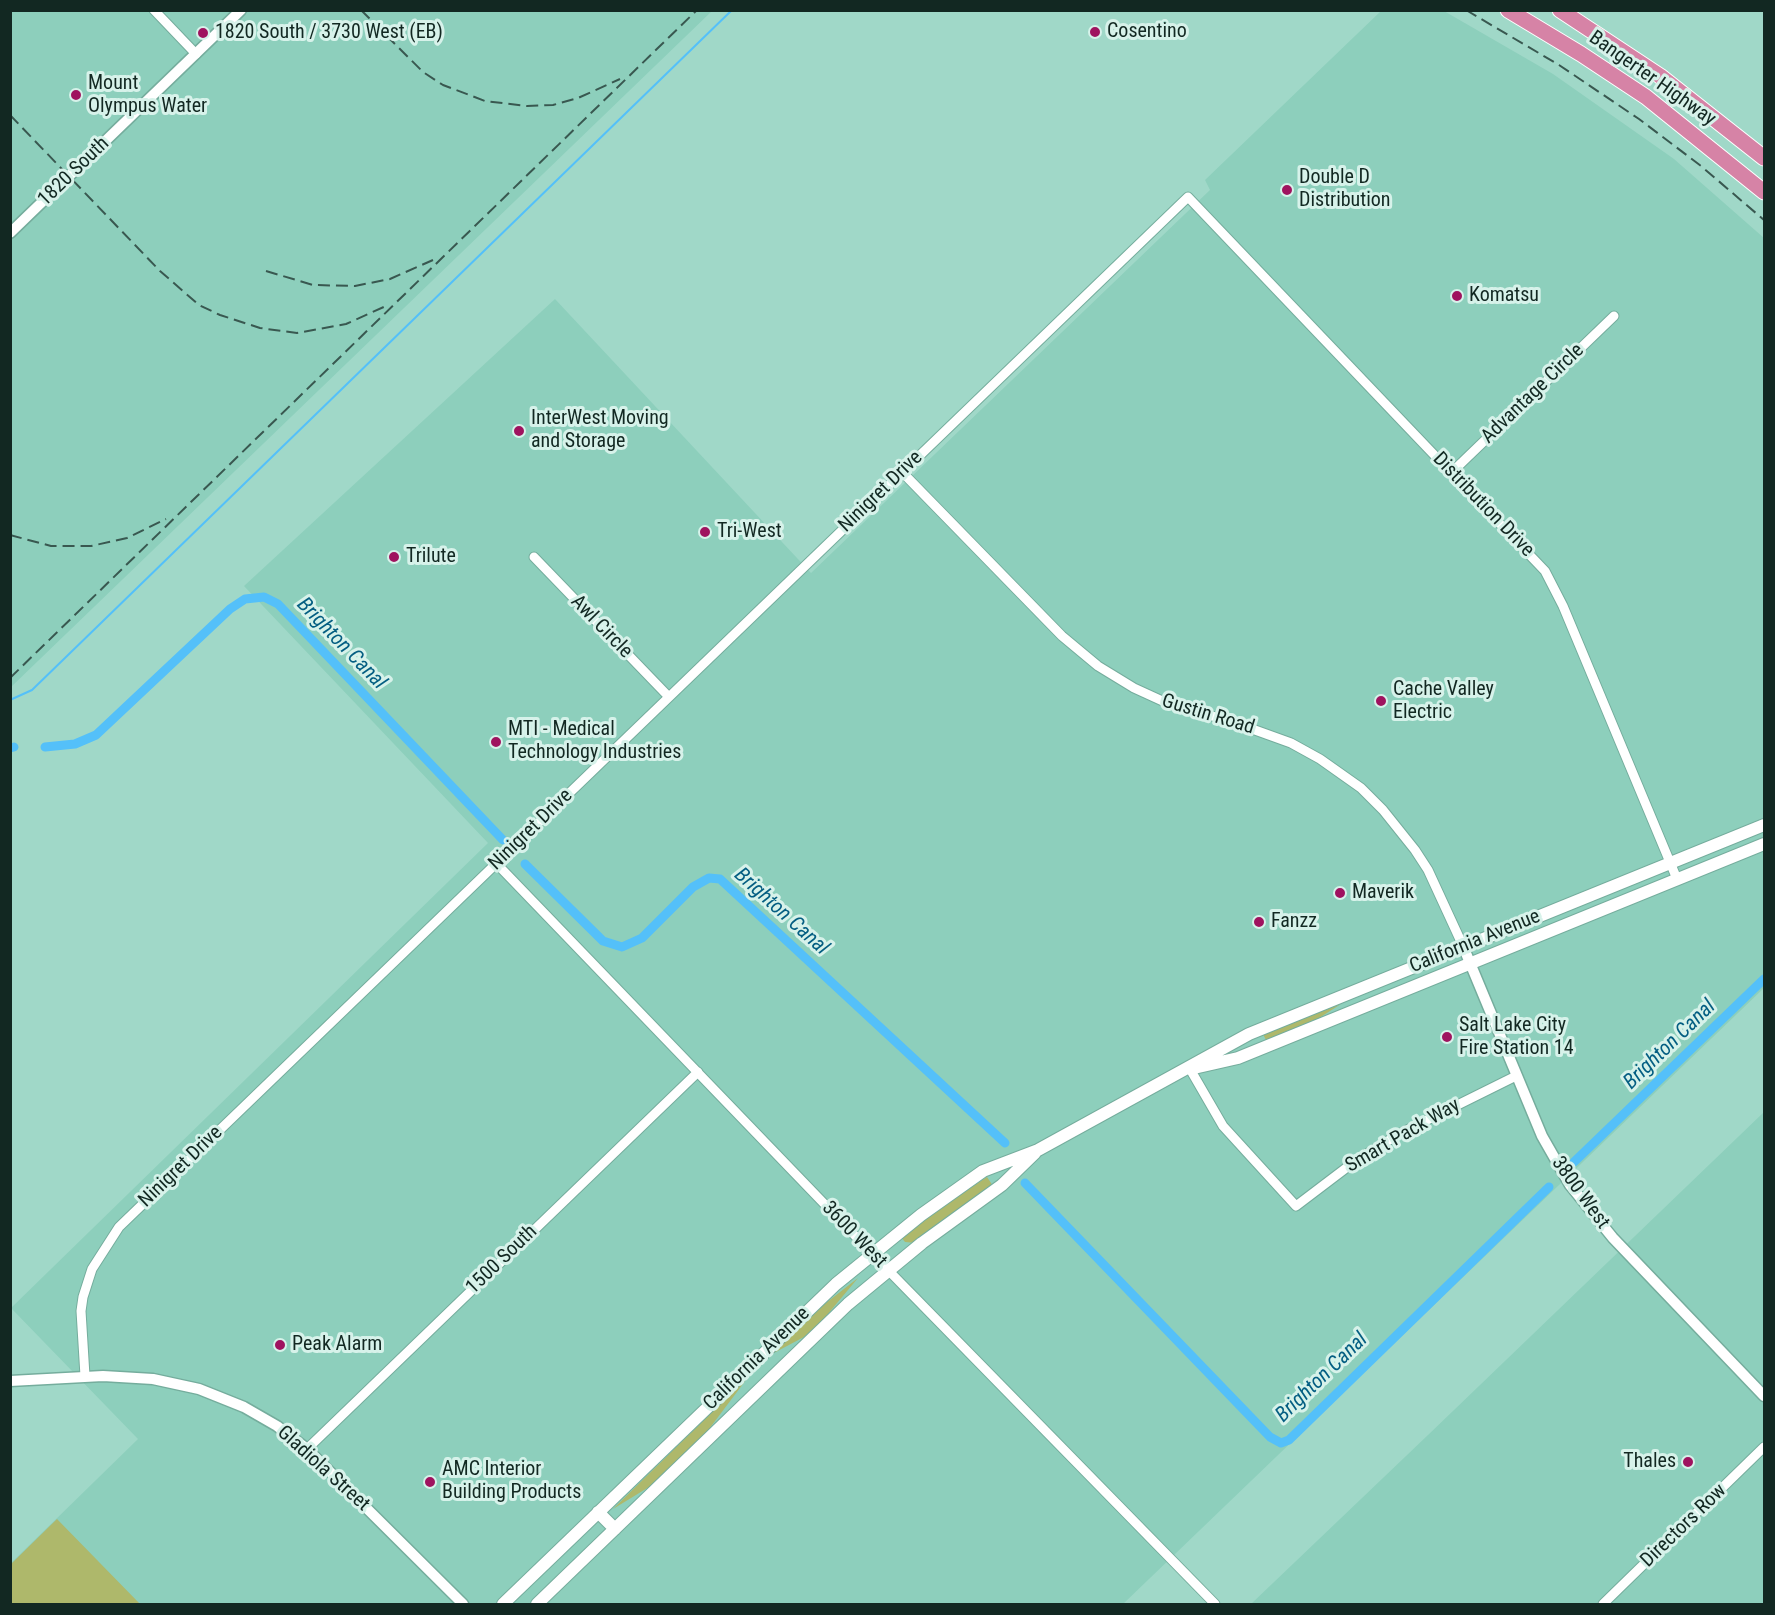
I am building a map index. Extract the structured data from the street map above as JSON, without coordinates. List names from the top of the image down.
{
  "streets": {
    "highway": ["Bangerter Highway"],
    "main road": ["California Avenue"],
    "street": [
      "1820 South",
      "Advantage Circle",
      "Ninigret Drive",
      "Distribution Drive",
      "Awl Circle",
      "Gustin Road",
      "Smart Pack Way",
      "3800 West",
      "3600 West",
      "1500 South",
      "Gladiola Street",
      "Directors Row"
    ]
  },
  "crossings": [
    ["Advantage Circle", "Distribution Drive"],
    ["Ninigret Drive", "Distribution Drive"],
    ["Ninigret Drive", "Awl Circle"],
    ["Ninigret Drive", "Gustin Road"],
    ["Ninigret Drive", "3600 West"],
    ["Ninigret Drive", "Gladiola Street"],
    ["Distribution Drive", "California Avenue"],
    ["Gustin Road", "California Avenue"],
    ["Gustin Road", "3800 West"],
    ["California Avenue", "Smart Pack Way"],
    ["California Avenue", "3800 West"],
    ["California Avenue", "3600 West"],
    ["Smart Pack Way", "3800 West"],
    ["3600 West", "1500 South"],
    ["1500 South", "Gladiola Street"]
  ],
  "water": ["Brighton Canal"],
  "places": [
    "Cosentino",
    "1820 South / 3730 West (EB)",
    "Mount Olympus Water",
    "Double D Distribution",
    "Komatsu",
    "InterWest Moving and Storage",
    "Tri-West",
    "Trilute",
    "Cache Valley Electric",
    "MTI - Medical Technology Industries",
    "Maverik",
    "Fanzz",
    "Salt Lake City Fire Station 14",
    "Peak Alarm",
    "Thales",
    "AMC Interior Building Products"
  ]
}
